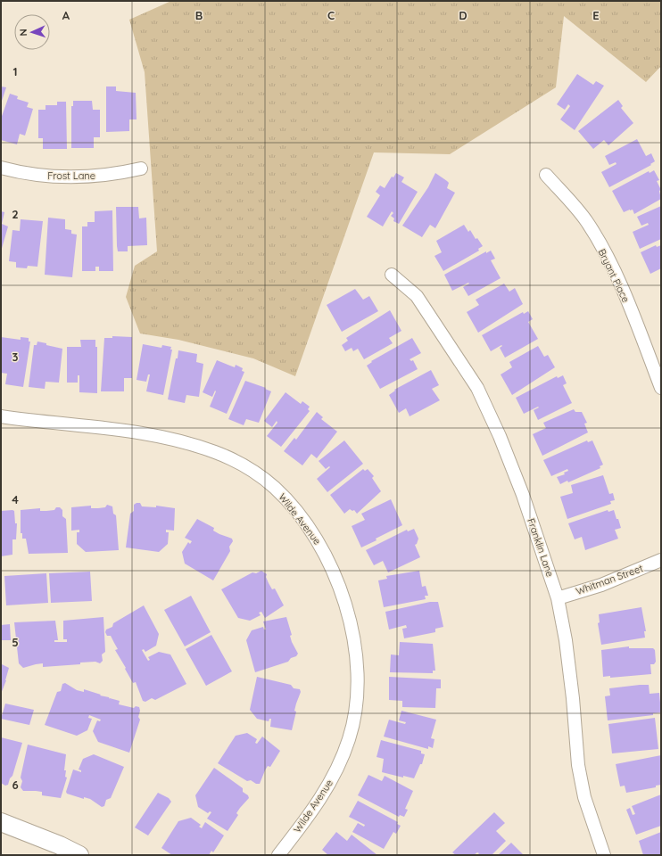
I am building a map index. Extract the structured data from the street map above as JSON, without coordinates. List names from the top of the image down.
{
  "streets": {
    "street": [
      "Frost Lane",
      "Bryant Place",
      "Wilde Avenue",
      "Franklin Lane",
      "Whitman Street"
    ]
  },
  "crossings": [
    ["Franklin Lane", "Whitman Street"]
  ],
  "north": "left",
  "grid": {
    "columns": [
      "A",
      "B",
      "C",
      "D",
      "E"
    ],
    "rows": [
      "1",
      "2",
      "3",
      "4",
      "5",
      "6"
    ]
  }
}
